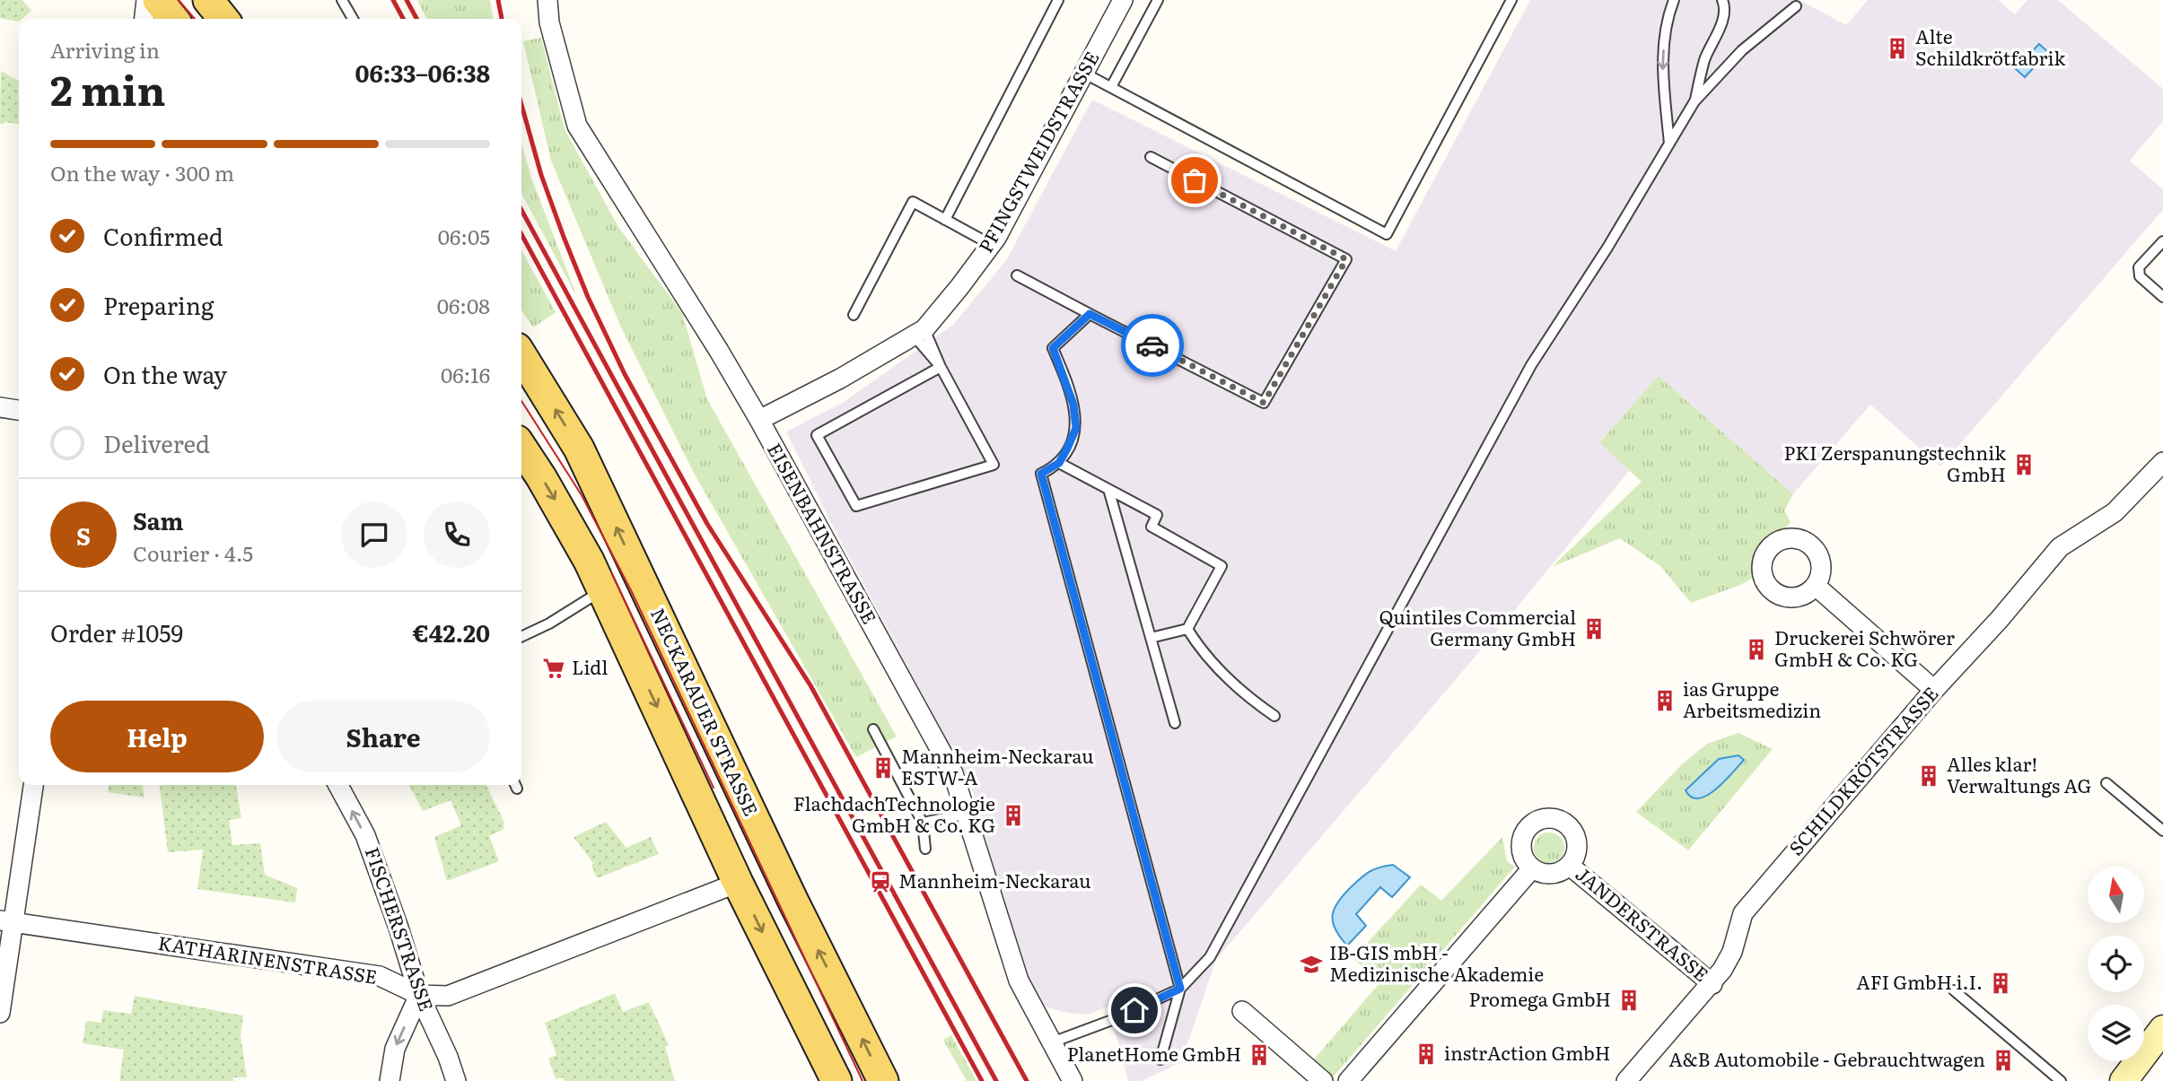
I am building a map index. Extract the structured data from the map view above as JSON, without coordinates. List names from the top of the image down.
{
  "streets": {
    "main road": ["NECKARAUER STRASSE"],
    "street": [
      "PFINGSTWEIDSTRASSE",
      "EISENBAHNSTRASSE",
      "SCHILDKRÖTSTRASSE",
      "JANDERSTRASSE",
      "FISCHERSTRASSE",
      "KATHARINENSTRASSE"
    ]
  },
  "crossings": [
    ["PFINGSTWEIDSTRASSE", "EISENBAHNSTRASSE"],
    ["NECKARAUER STRASSE", "KATHARINENSTRASSE"],
    ["SCHILDKRÖTSTRASSE", "JANDERSTRASSE"],
    ["FISCHERSTRASSE", "KATHARINENSTRASSE"]
  ],
  "one_way": ["FISCHERSTRASSE"],
  "places": {
    "building": [
      "Alte Schildkrötfabrik",
      "PKI Zerspanungstechnik GmbH",
      "Quintiles Commercial Germany GmbH",
      "Druckerei Schwörer GmbH & Co. KG",
      "ias Gruppe Arbeitsmedizin",
      "Mannheim-Neckarau ESTW-A",
      "Alles klar! Verwaltungs AG",
      "FlachdachTechnologie GmbH & Co. KG",
      "AFI GmbH i.I.",
      "Promega GmbH",
      "instrAction GmbH",
      "PlanetHome GmbH",
      "A&B Automobile - Gebrauchtwagen"
    ],
    "supermarket": ["Lidl"],
    "station": ["Mannheim-Neckarau"],
    "school or university": ["IB-GIS mbH - Medizinische Akademie"]
  },
  "north": "top",
  "page": {
    "heading": ["2 min", "Arriving in", "06:33–06:38"],
    "panel": [
      "Sam",
      "Courier · 4.5",
      "Order #1059",
      "€42.20"
    ],
    "bar": "On the way · 300 m",
    "list": [
      ["Confirmed", "06:05"],
      ["Preparing", "06:08"],
      ["On the way", "06:16"],
      "Delivered"
    ],
    "round": "S",
    "buttons": ["Help", "Share"]
  }
}
